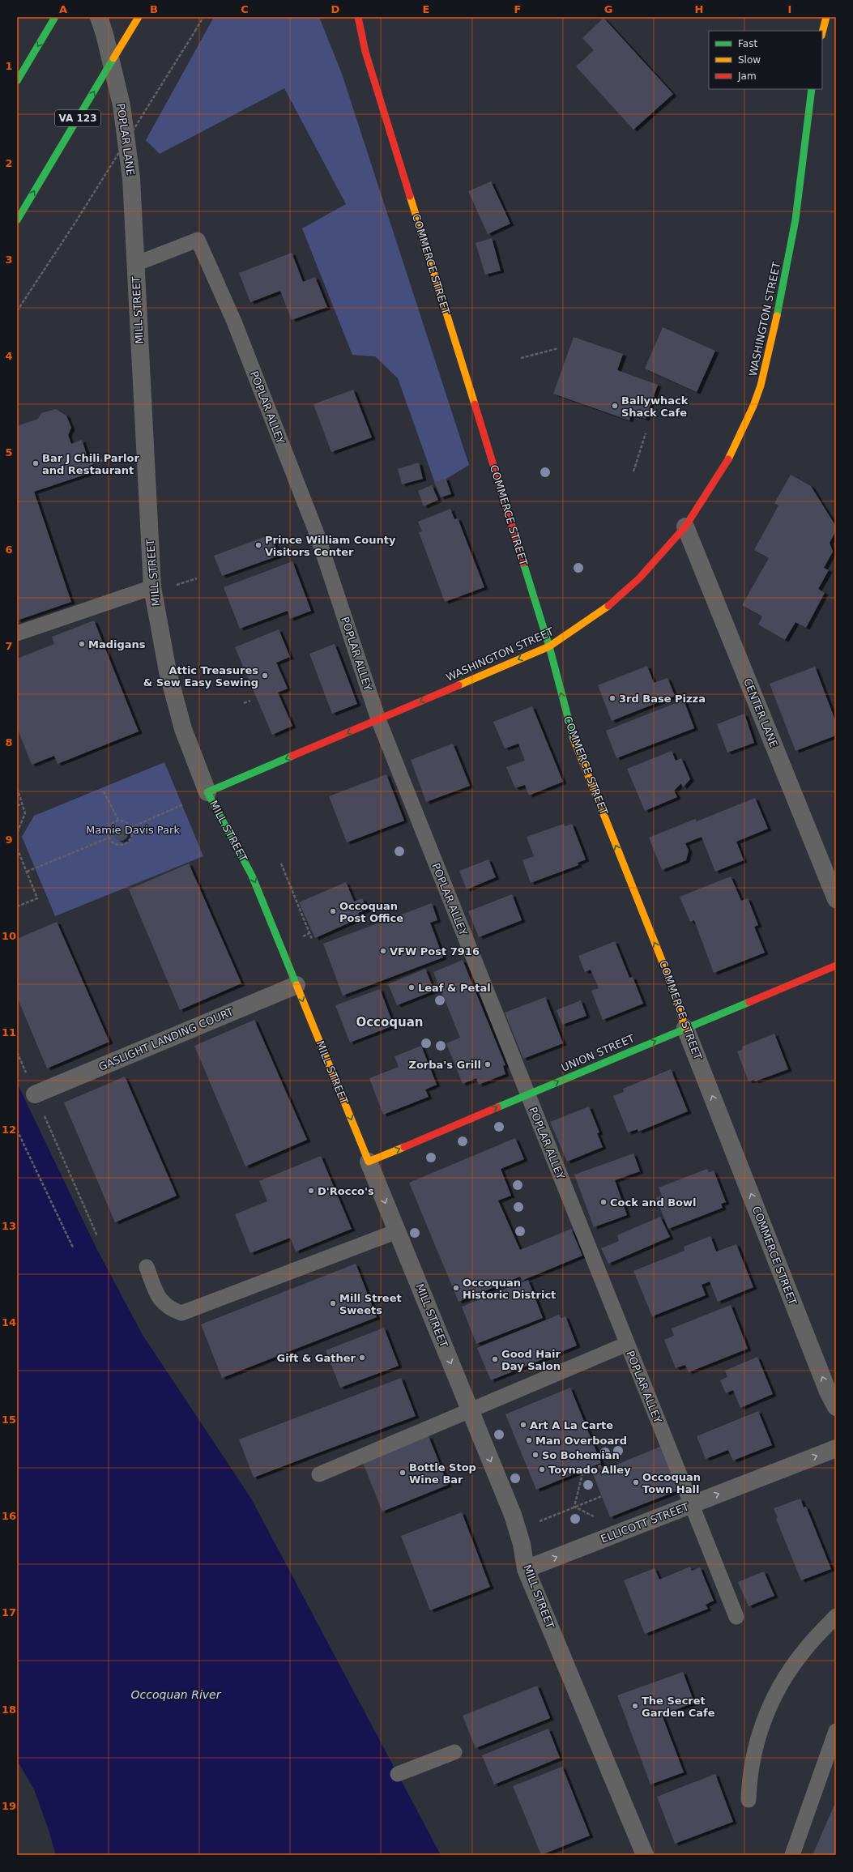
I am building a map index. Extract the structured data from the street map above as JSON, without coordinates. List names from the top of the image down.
{
  "streets": {
    "main road": [
      "VA 123",
      "COMMERCE STREET",
      "MILL STREET",
      "WASHINGTON STREET",
      "UNION STREET"
    ],
    "street": [
      "POPLAR LANE",
      "CENTER LANE",
      "GASLIGHT LANDING COURT",
      "ELLICOTT STREET"
    ],
    "lane": ["POPLAR ALLEY"]
  },
  "crossings": [
    ["POPLAR LANE", "MILL STREET"],
    ["POPLAR LANE", "POPLAR ALLEY"],
    ["COMMERCE STREET", "WASHINGTON STREET"],
    ["COMMERCE STREET", "UNION STREET"],
    ["MILL STREET", "WASHINGTON STREET"],
    ["MILL STREET", "POPLAR ALLEY"],
    ["MILL STREET", "GASLIGHT LANDING COURT"],
    ["MILL STREET", "UNION STREET"],
    ["MILL STREET", "ELLICOTT STREET"],
    ["WASHINGTON STREET", "POPLAR ALLEY"],
    ["WASHINGTON STREET", "CENTER LANE"],
    ["POPLAR ALLEY", "UNION STREET"],
    ["POPLAR ALLEY", "ELLICOTT STREET"]
  ],
  "one_way": [
    "COMMERCE STREET",
    "MILL STREET",
    "WASHINGTON STREET",
    "UNION STREET",
    "ELLICOTT STREET"
  ],
  "districts": ["Occoquan"],
  "water": ["Occoquan River"],
  "parks": ["Mamie Davis Park"],
  "places": [
    "Ballywhack Shack Cafe",
    "Bar J Chili Parlor and Restaurant",
    "Prince William County Visitors Center",
    "Madigans",
    "Attic Treasures & Sew Easy Sewing",
    "3rd Base Pizza",
    "Occoquan Post Office",
    "VFW Post 7916",
    "Leaf & Petal",
    "Zorba's Grill",
    "D'Rocco's",
    "Cock and Bowl",
    "Occoquan Historic District",
    "Mill Street Sweets",
    "Gift & Gather",
    "Good Hair Day Salon",
    "Art A La Carte",
    "Man Overboard",
    "So Bohemian",
    "Toynado Alley",
    "Bottle Stop Wine Bar",
    "Occoquan Town Hall",
    "The Secret Garden Cafe"
  ],
  "legend": ["Fast", "Slow", "Jam"],
  "grid": {
    "columns": [
      "A",
      "B",
      "C",
      "D",
      "E",
      "F",
      "G",
      "H",
      "I"
    ],
    "rows": [
      "1",
      "2",
      "3",
      "4",
      "5",
      "6",
      "7",
      "8",
      "9",
      "10",
      "11",
      "12",
      "13",
      "14",
      "15",
      "16",
      "17",
      "18",
      "19"
    ]
  }
}
